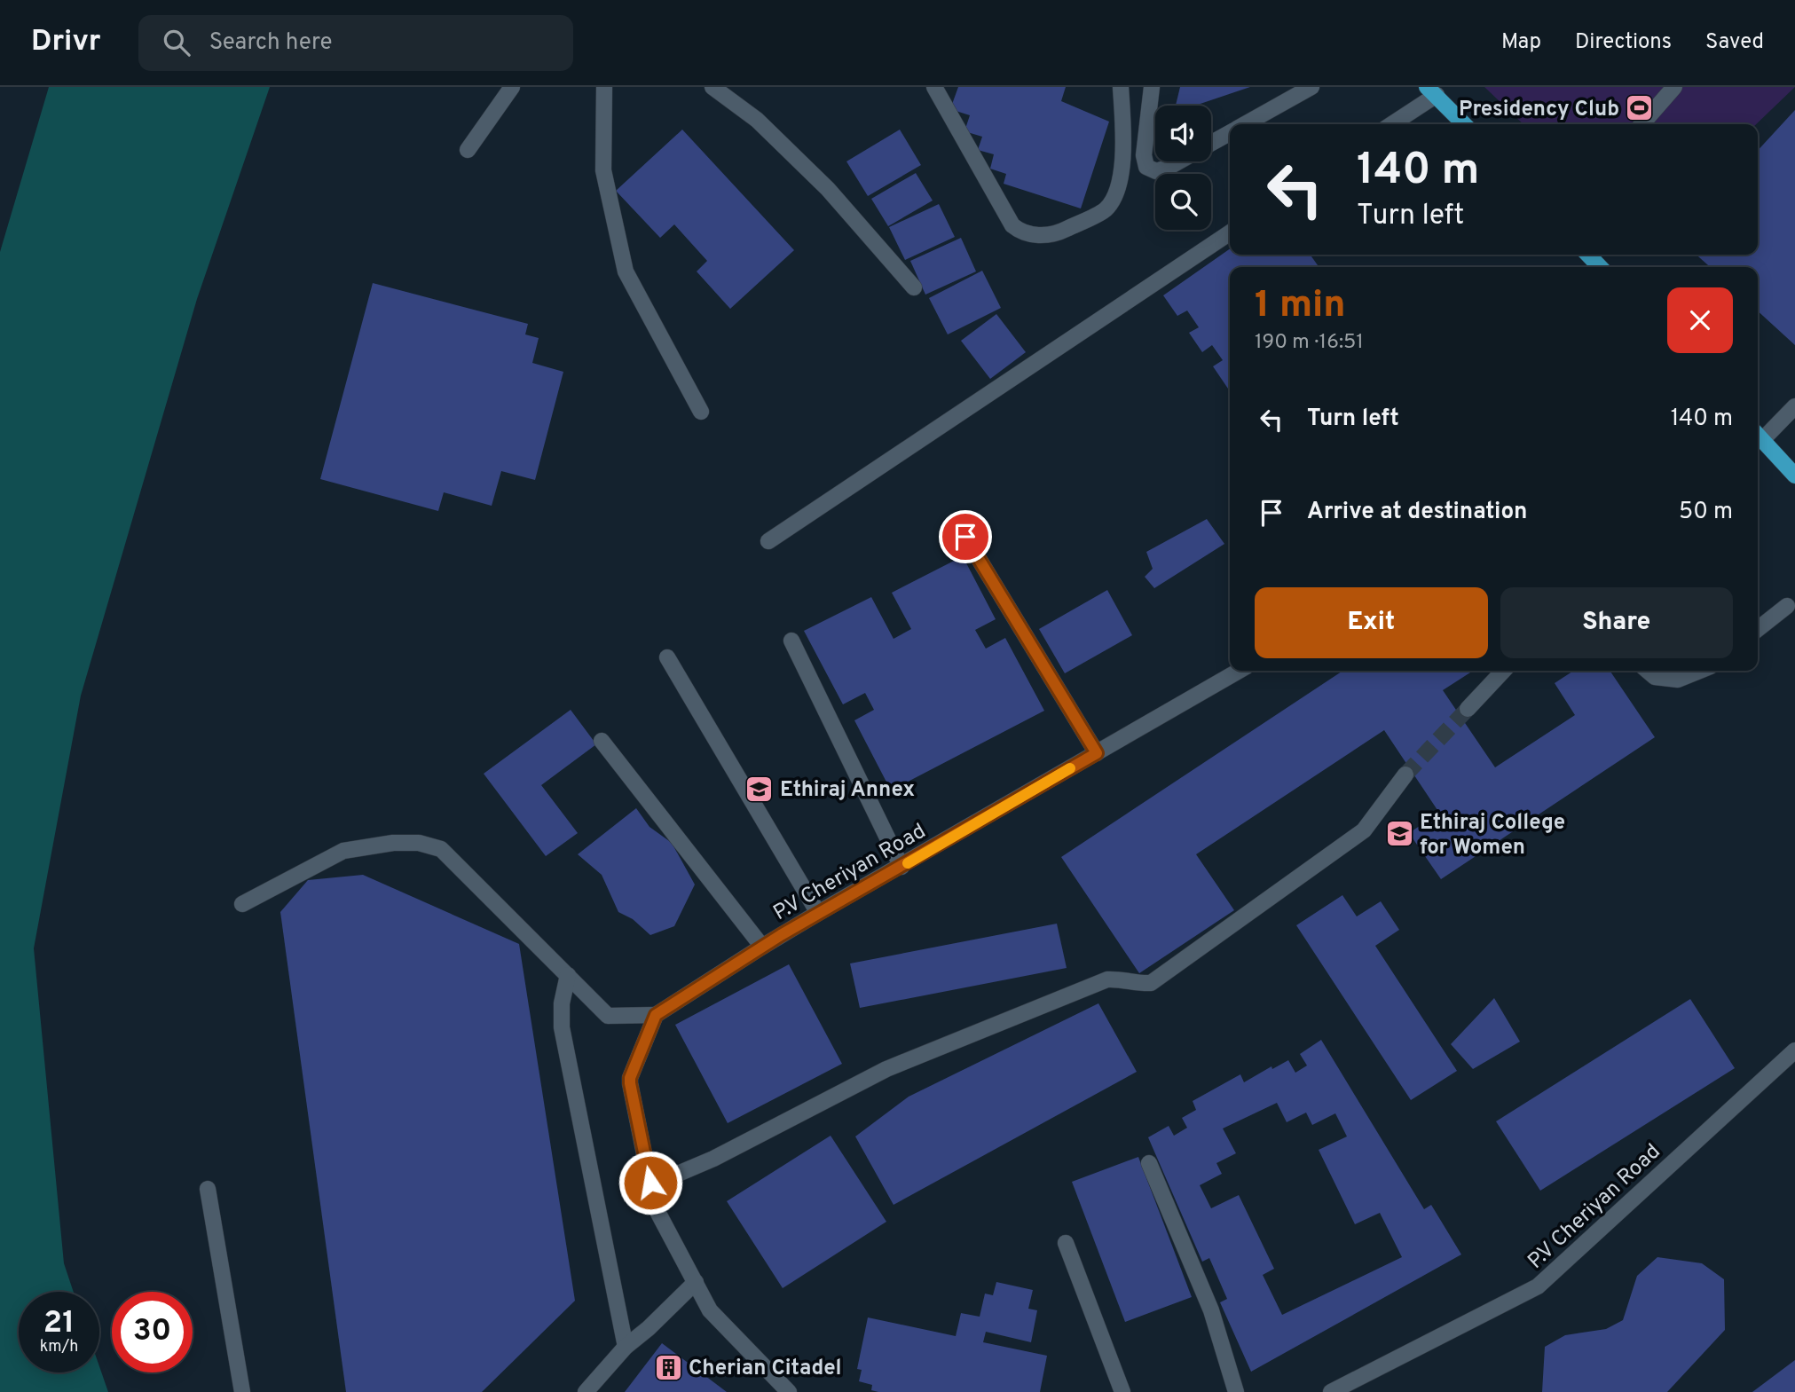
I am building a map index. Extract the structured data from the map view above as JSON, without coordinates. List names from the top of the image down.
{
  "streets": {
    "street": ["P.V Cheriyan Road"]
  },
  "places": {
    "sports": ["Presidency Club"],
    "school or university": ["Ethiraj Annex", "Ethiraj College for Women"],
    "building": ["Cherian Citadel"]
  },
  "page": {
    "header": "Drivr",
    "search": "Search here",
    "nav": ["Map", "Directions", "Saved"],
    "turn": ["140 m", "Turn left"],
    "heading": ["1 min", "190 m · 16:51"],
    "list": [
      {
        "name": "Turn left",
        "value": "140 m"
      },
      {
        "name": "Arrive at destination",
        "value": "50 m"
      }
    ],
    "buttons": ["Exit", "Share"],
    "speed": "21 km/h",
    "limit": "30"
  }
}
